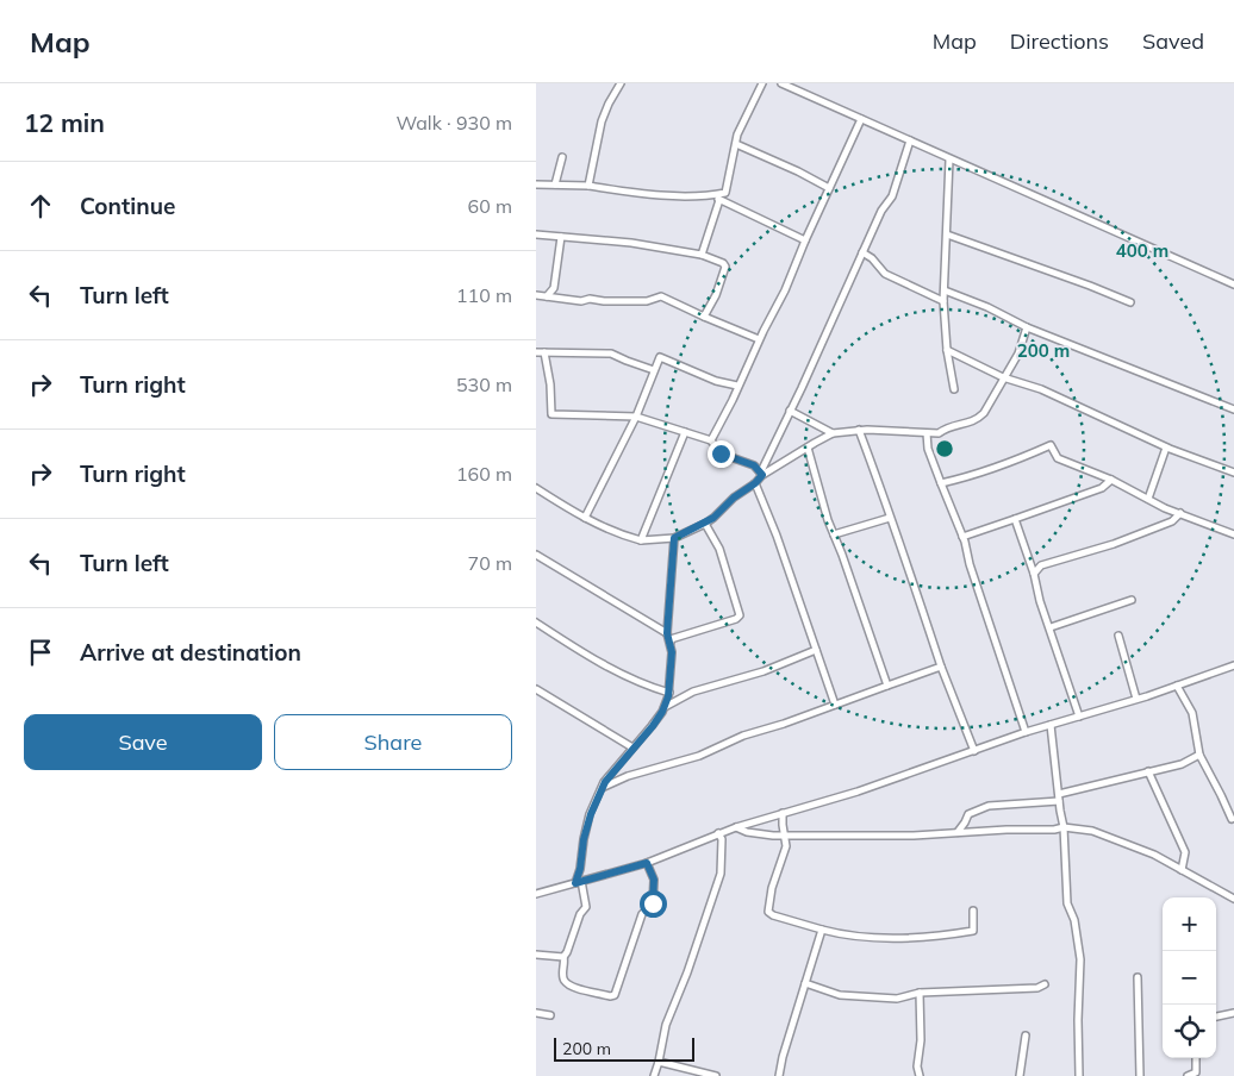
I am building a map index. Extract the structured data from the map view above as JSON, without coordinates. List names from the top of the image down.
{
  "scale_bar": "200 m",
  "page": {
    "header": "Map",
    "nav": ["Map", "Directions", "Saved"],
    "heading": ["12 min", "Walk · 930 m"],
    "list": [
      ["Continue", "60 m"],
      ["Turn left", "110 m"],
      ["Turn right", "530 m"],
      ["Turn right", "160 m"],
      ["Turn left", "70 m"],
      "Arrive at destination"
    ],
    "buttons": ["Save", "Share"],
    "map_buttons": ["+", "−"],
    "scale": "200 m"
  },
  "rings": ["400 m", "200 m"]
}
